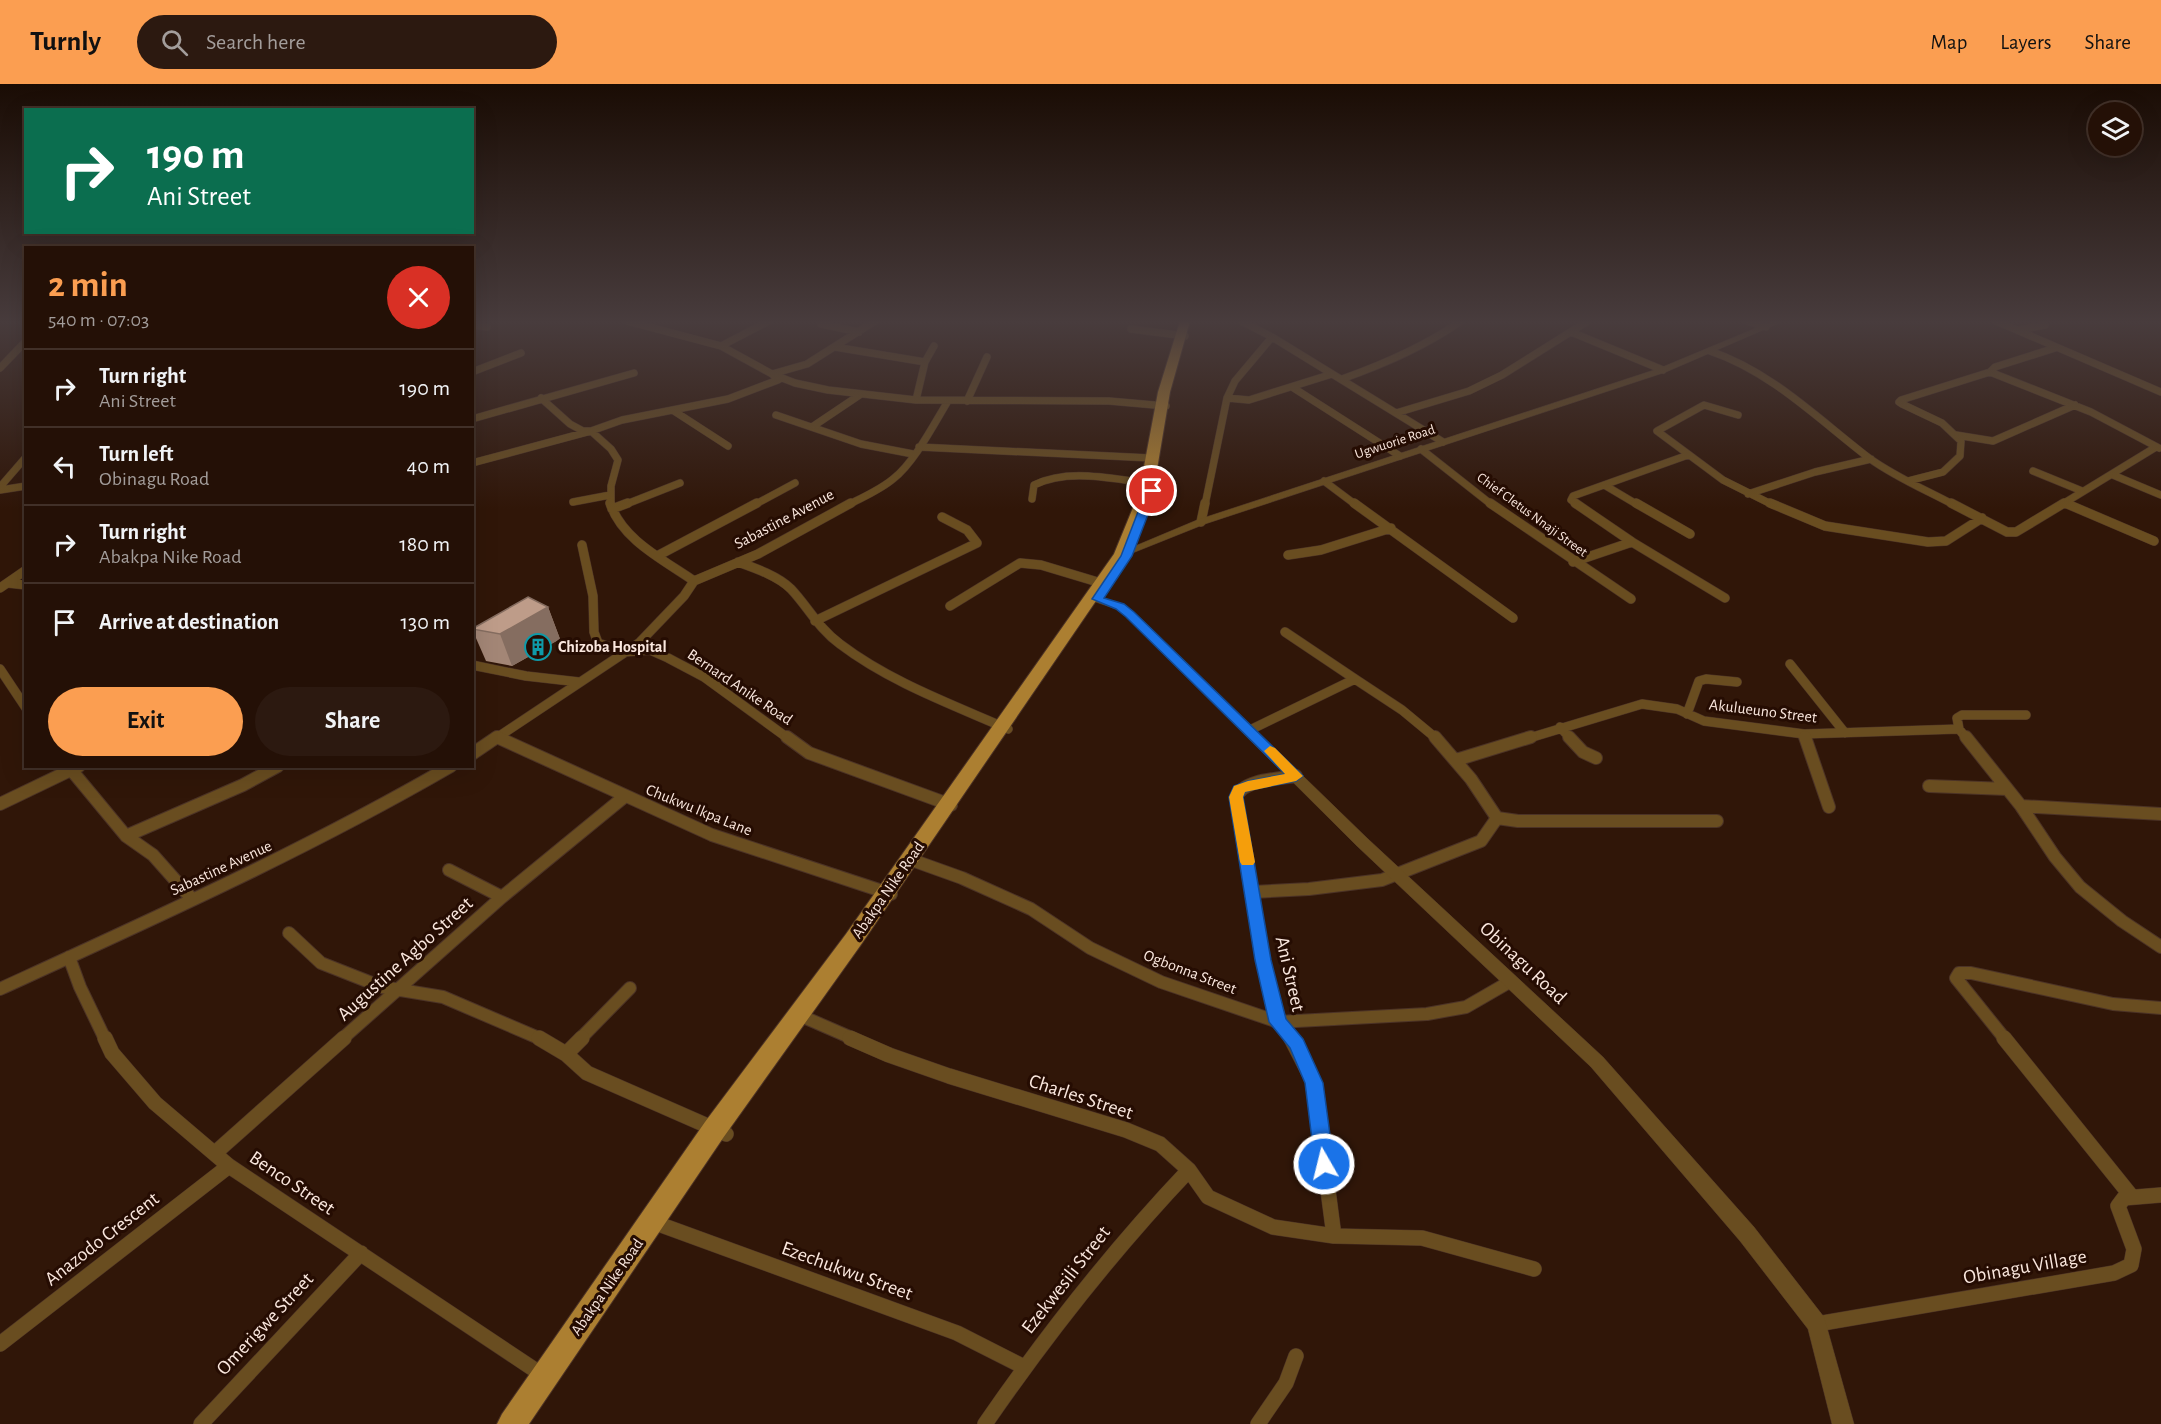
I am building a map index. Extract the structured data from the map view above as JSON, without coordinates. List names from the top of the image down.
{
  "streets": {
    "main road": ["Abakpa Nike Road"],
    "street": [
      "Ugwuorie Road",
      "Chief Cletus Nnaji Street",
      "Sabastine Avenue",
      "Bernard Anike Road",
      "Akulueuno Street",
      "Chukwu Ikpa Lane",
      "Augustine Agbo Street",
      "Obinagu Road",
      "Ogbonna Street",
      "Ani Street",
      "Charles Street",
      "Benco Street",
      "Anazodo Crescent",
      "Obinagu Village",
      "Ezechukwu Street",
      "Ezekwesili Street",
      "Omerigwe Street"
    ]
  },
  "crossings": [
    ["Ugwuorie Road", "Chief Cletus Nnaji Street"],
    ["Ugwuorie Road", "Abakpa Nike Road"],
    ["Sabastine Avenue", "Bernard Anike Road"],
    ["Sabastine Avenue", "Chukwu Ikpa Lane"],
    ["Sabastine Avenue", "Benco Street"],
    ["Bernard Anike Road", "Abakpa Nike Road"],
    ["Chukwu Ikpa Lane", "Abakpa Nike Road"],
    ["Chukwu Ikpa Lane", "Augustine Agbo Street"],
    ["Abakpa Nike Road", "Obinagu Road"],
    ["Abakpa Nike Road", "Ogbonna Street"],
    ["Abakpa Nike Road", "Charles Street"],
    ["Abakpa Nike Road", "Benco Street"],
    ["Abakpa Nike Road", "Ezechukwu Street"],
    ["Augustine Agbo Street", "Benco Street"],
    ["Obinagu Road", "Ogbonna Street"],
    ["Obinagu Road", "Ani Street"],
    ["Obinagu Road", "Obinagu Village"],
    ["Ogbonna Street", "Ani Street"],
    ["Ani Street", "Charles Street"],
    ["Charles Street", "Ezekwesili Street"],
    ["Benco Street", "Anazodo Crescent"],
    ["Benco Street", "Omerigwe Street"],
    ["Ezechukwu Street", "Ezekwesili Street"]
  ],
  "places": {
    "building": ["Chizoba Hospital"]
  },
  "page": {
    "header": "Turnly",
    "search": "Search here",
    "nav": ["Map", "Layers", "Share"],
    "turn": ["190 m", "Ani Street"],
    "heading": ["2 min", "540 m · 07:03"],
    "list": [
      {
        "name": "Turn right",
        "note": "Ani Street",
        "value": "190 m"
      },
      {
        "name": "Turn left",
        "note": "Obinagu Road",
        "value": "40 m"
      },
      {
        "name": "Turn right",
        "note": "Abakpa Nike Road",
        "value": "180 m"
      },
      {
        "name": "Arrive at destination",
        "value": "130 m"
      }
    ],
    "buttons": ["Exit", "Share"]
  }
}
